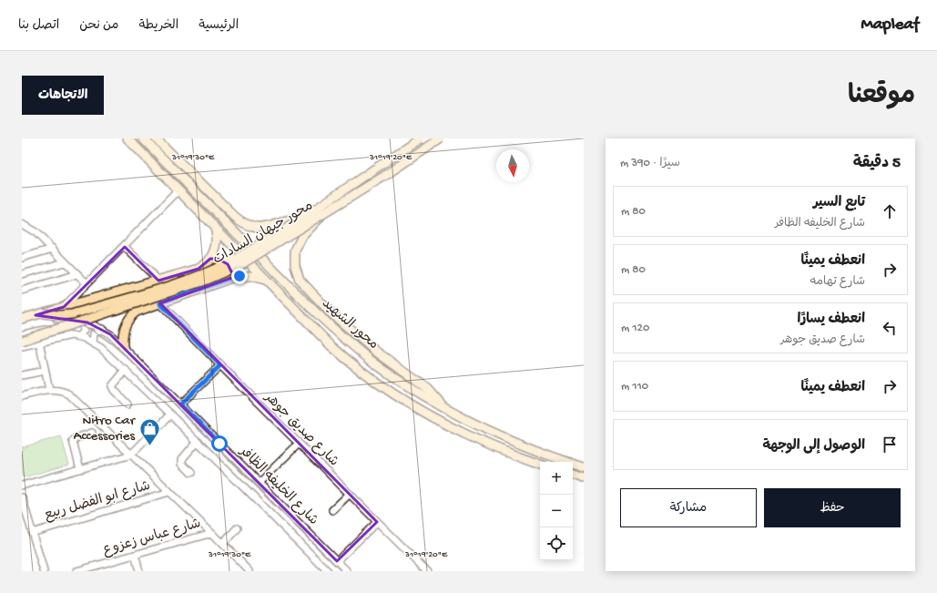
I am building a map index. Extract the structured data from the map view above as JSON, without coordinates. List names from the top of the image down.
{
  "streets": {
    "main road": ["محور جيهان السادات", "محور الشهيد"],
    "street": [
      "شارع صديق جوهر",
      "شارع الخليفه الظافر",
      "شارع ابو الفضل ربيع",
      "شارع عباس زعزوع"
    ]
  },
  "crossings": [
    ["محور جيهان السادات", "شارع الخليفه الظافر"]
  ],
  "places": {
    "shop": ["Nitro Car Accessories"]
  },
  "north": "bottom",
  "page": {
    "header": "Mapleaf",
    "nav": [
      "الرئيسية",
      "الخريطة",
      "من نحن",
      "اتصل بنا"
    ],
    "title": "موقعنا",
    "buttons": [
      "الاتجاهات",
      ["حفظ", "مشاركة"]
    ],
    "heading": ["5 دقيقة", "سيرًا · 390 m"],
    "list": [
      ["تابع السير", "شارع الخليفه الظافر", "80 m"],
      ["انعطف يمينًا", "شارع تهامه", "80 m"],
      ["انعطف يسارًا", "شارع صديق جوهر", "120 m"],
      ["انعطف يمينًا", "110 m"],
      "الوصول إلى الوجهة"
    ],
    "map_buttons": ["+", "−"]
  },
  "coordinates": ["31°19'30\"E", "31°19'20\"E"]
}
